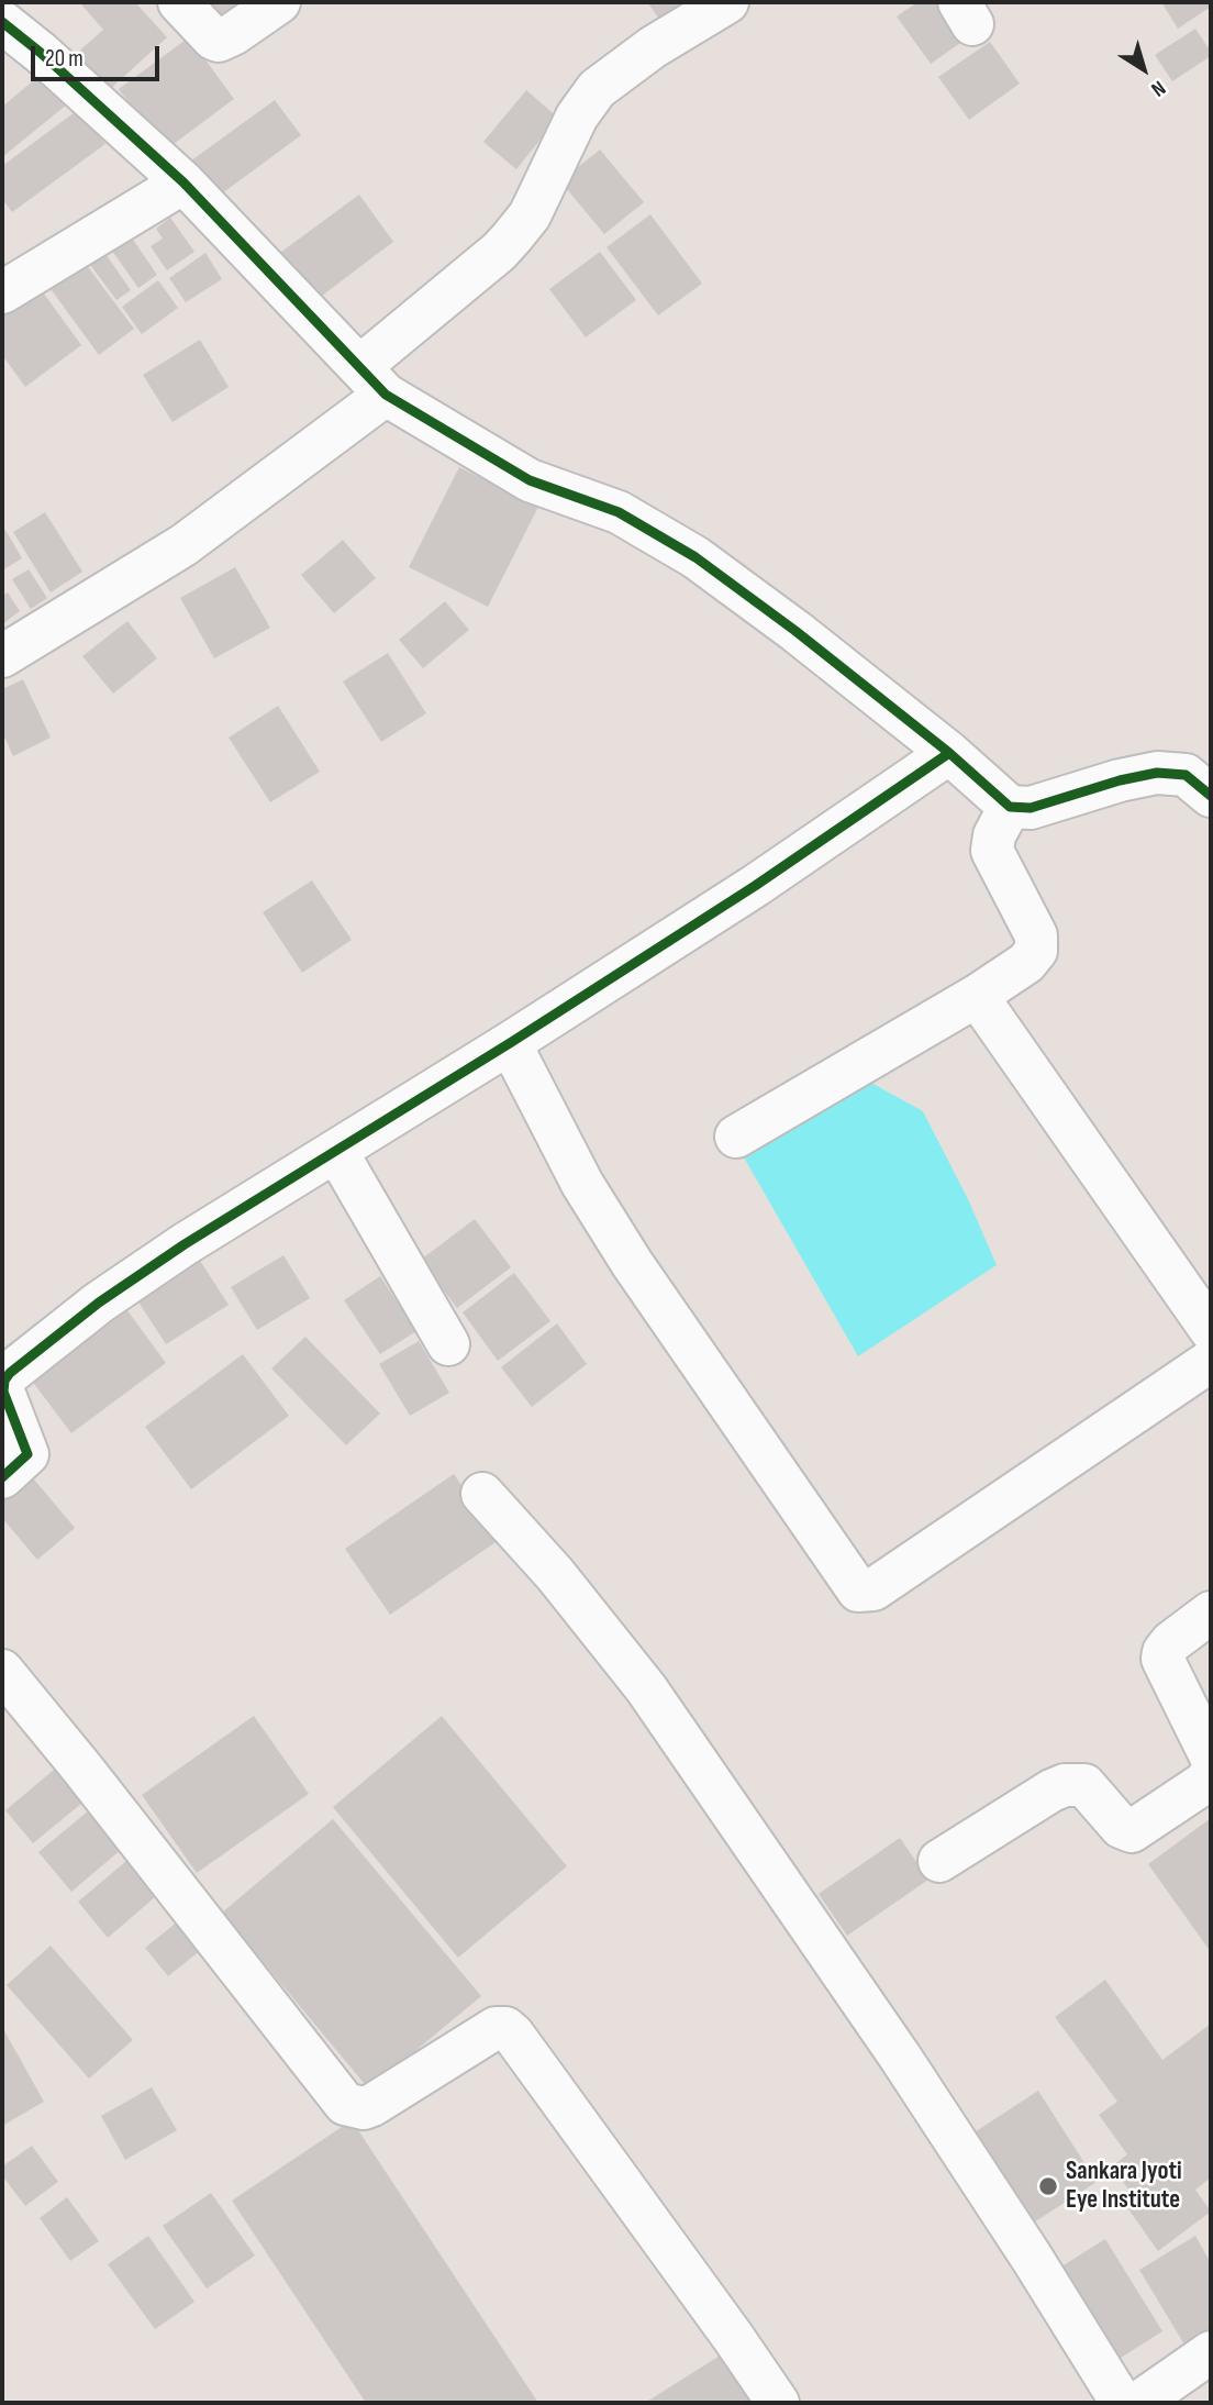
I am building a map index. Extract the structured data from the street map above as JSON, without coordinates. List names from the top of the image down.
{
  "places": ["Sankara Jyoti Eye Institute"],
  "scale_bar": "20 m",
  "north": "bottom right"
}
